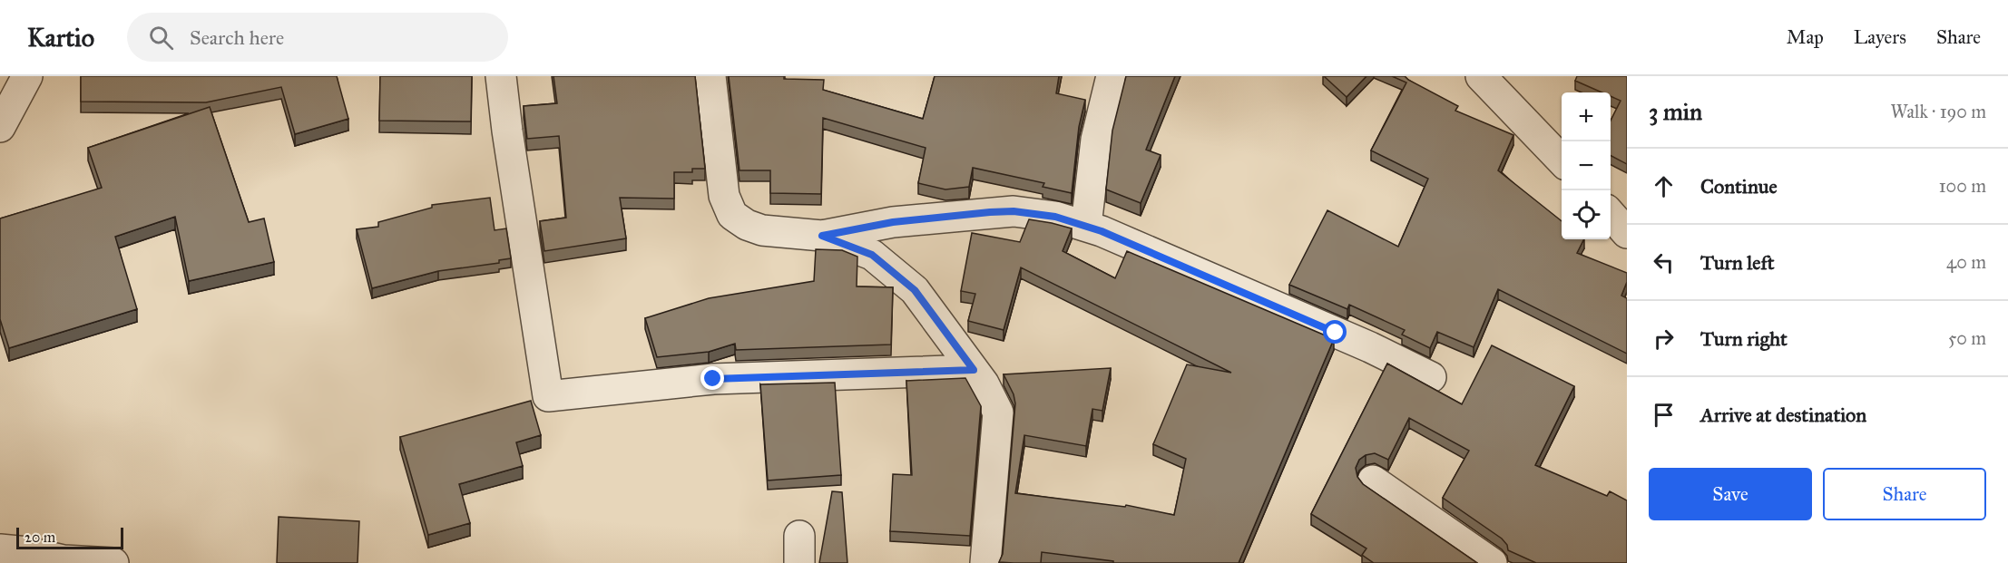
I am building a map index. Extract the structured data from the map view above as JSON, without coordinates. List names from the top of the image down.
{
  "scale_bar": "20 m",
  "page": {
    "header": "Kartio",
    "search": "Search here",
    "nav": ["Map", "Layers", "Share"],
    "heading": ["3 min", "Walk · 190 m"],
    "map_buttons": ["+", "−"],
    "list": [
      ["Continue", "100 m"],
      ["Turn left", "40 m"],
      ["Turn right", "50 m"],
      "Arrive at destination"
    ],
    "buttons": ["Save", "Share"],
    "scale": "20 m"
  }
}
